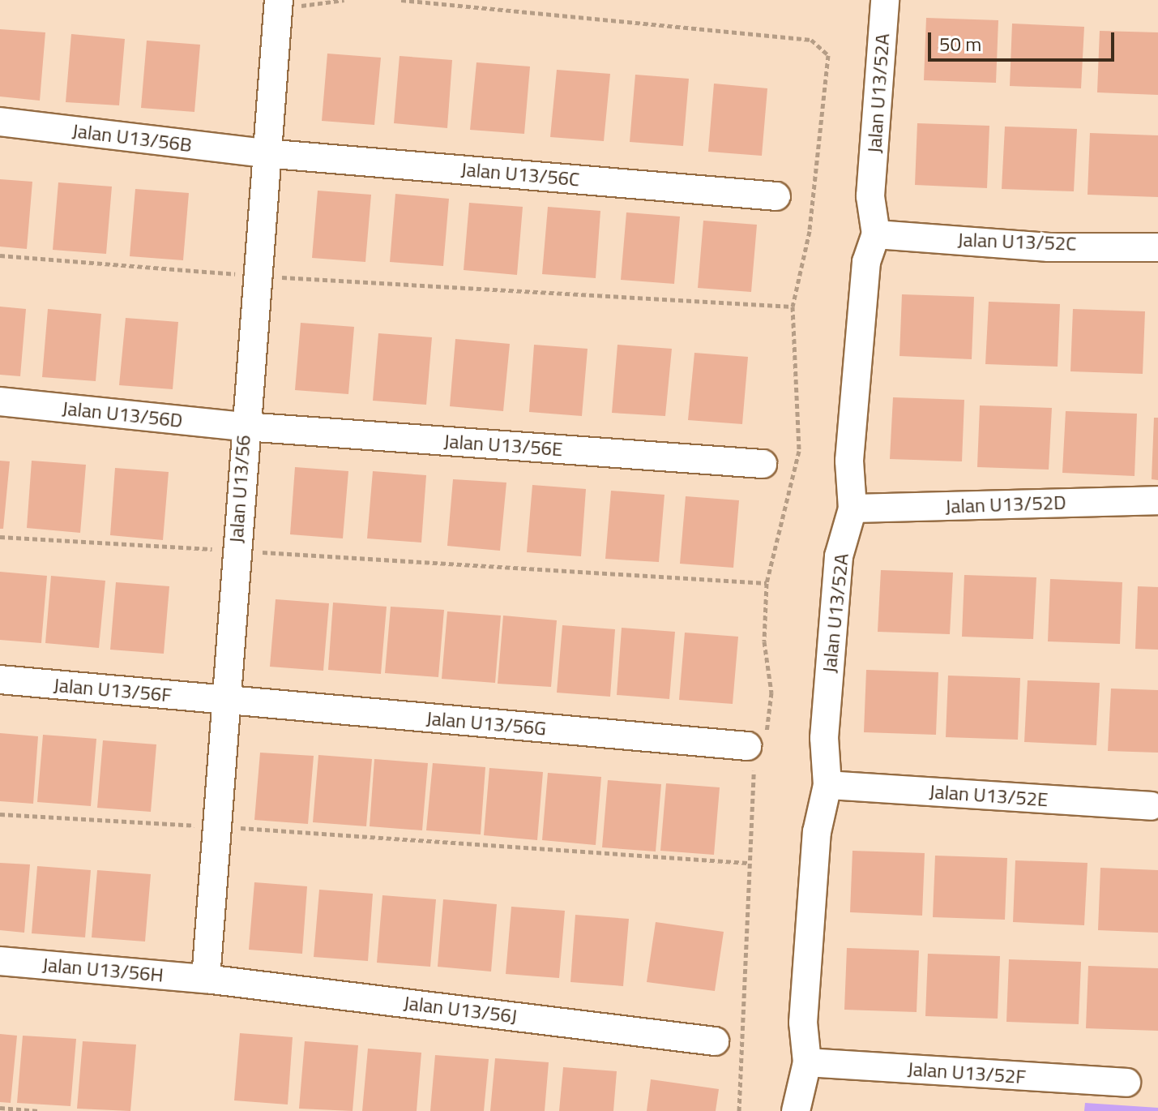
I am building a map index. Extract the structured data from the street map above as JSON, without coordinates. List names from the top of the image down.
{
  "streets": {
    "street": [
      "Jalan U13/52A",
      "Jalan U13/56B",
      "Jalan U13/56C",
      "Jalan U13/52C",
      "Jalan U13/56D",
      "Jalan U13/56E",
      "Jalan U13/56",
      "Jalan U13/52D",
      "Jalan U13/56F",
      "Jalan U13/56G",
      "Jalan U13/52E",
      "Jalan U13/56H",
      "Jalan U13/56J",
      "Jalan U13/52F"
    ]
  },
  "crossings": [
    ["Jalan U13/52A", "Jalan U13/52C"],
    ["Jalan U13/52A", "Jalan U13/52D"],
    ["Jalan U13/52A", "Jalan U13/52E"],
    ["Jalan U13/52A", "Jalan U13/52F"],
    ["Jalan U13/56B", "Jalan U13/56C"],
    ["Jalan U13/56B", "Jalan U13/56"],
    ["Jalan U13/56C", "Jalan U13/56"],
    ["Jalan U13/56D", "Jalan U13/56E"],
    ["Jalan U13/56D", "Jalan U13/56"],
    ["Jalan U13/56E", "Jalan U13/56"],
    ["Jalan U13/56", "Jalan U13/56F"],
    ["Jalan U13/56", "Jalan U13/56G"],
    ["Jalan U13/56", "Jalan U13/56H"],
    ["Jalan U13/56", "Jalan U13/56J"],
    ["Jalan U13/56F", "Jalan U13/56G"],
    ["Jalan U13/56H", "Jalan U13/56J"]
  ],
  "scale_bar": "50 m"
}
